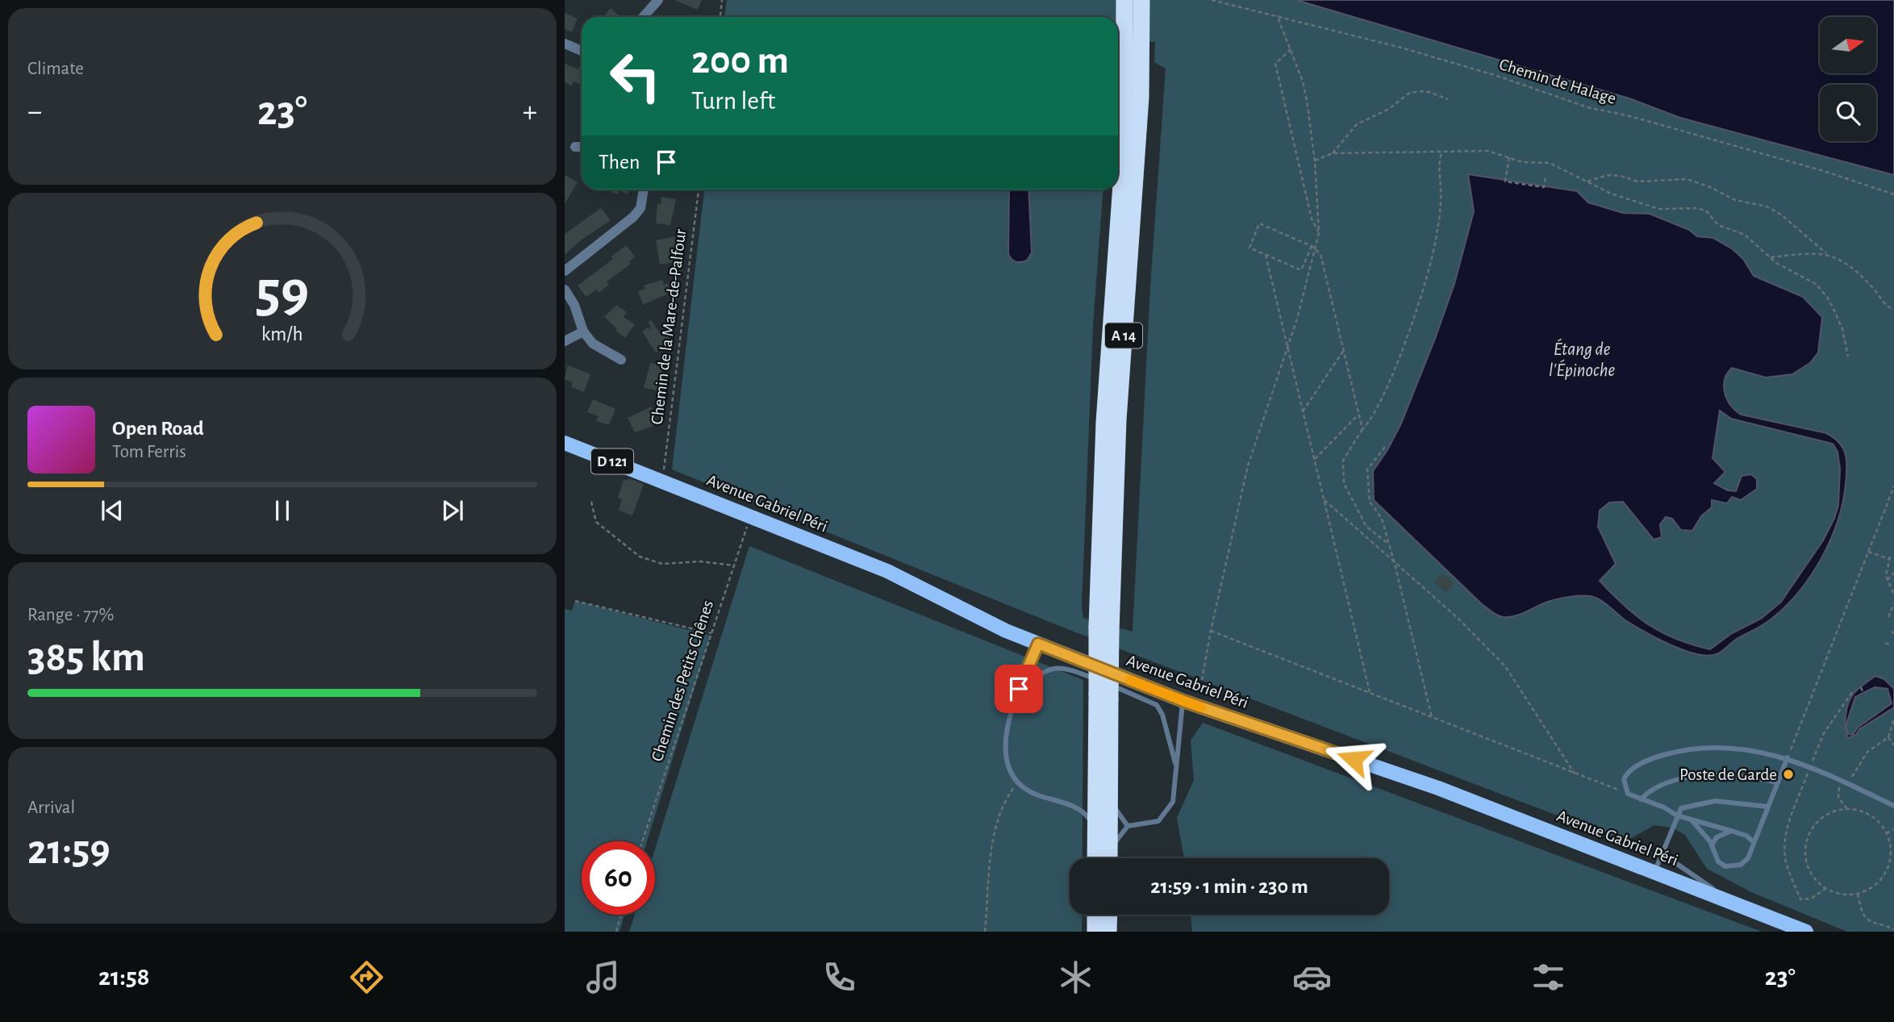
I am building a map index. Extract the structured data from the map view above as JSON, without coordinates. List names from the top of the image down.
{
  "streets": {
    "highway": ["A 14"],
    "main road": ["D 121", "Avenue Gabriel Péri"],
    "path": ["Chemin de Halage", "Chemin de la Mare-de-Palfour", "Chemin des Petits Chênes"]
  },
  "crossings": [
    ["Avenue Gabriel Péri", "Chemin des Petits Chênes"]
  ],
  "water": ["Étang de l'Épinoche"],
  "places": ["Poste de Garde"],
  "north": "right",
  "page": {
    "tile": [
      "Climate",
      ["Range · 77%", "385 km"],
      ["Arrival", "21:59"]
    ],
    "turn": ["200 m", "Turn left"],
    "heat": ["−", "23°", "+"],
    "then": "Then",
    "song": ["Open Road", "Tom Ferris"],
    "limit": "60",
    "trip": "21:59 · 1 min · 230 m",
    "tabs": ["21:58", "23°"],
    "gauge": ["59", "km/h"]
  }
}
